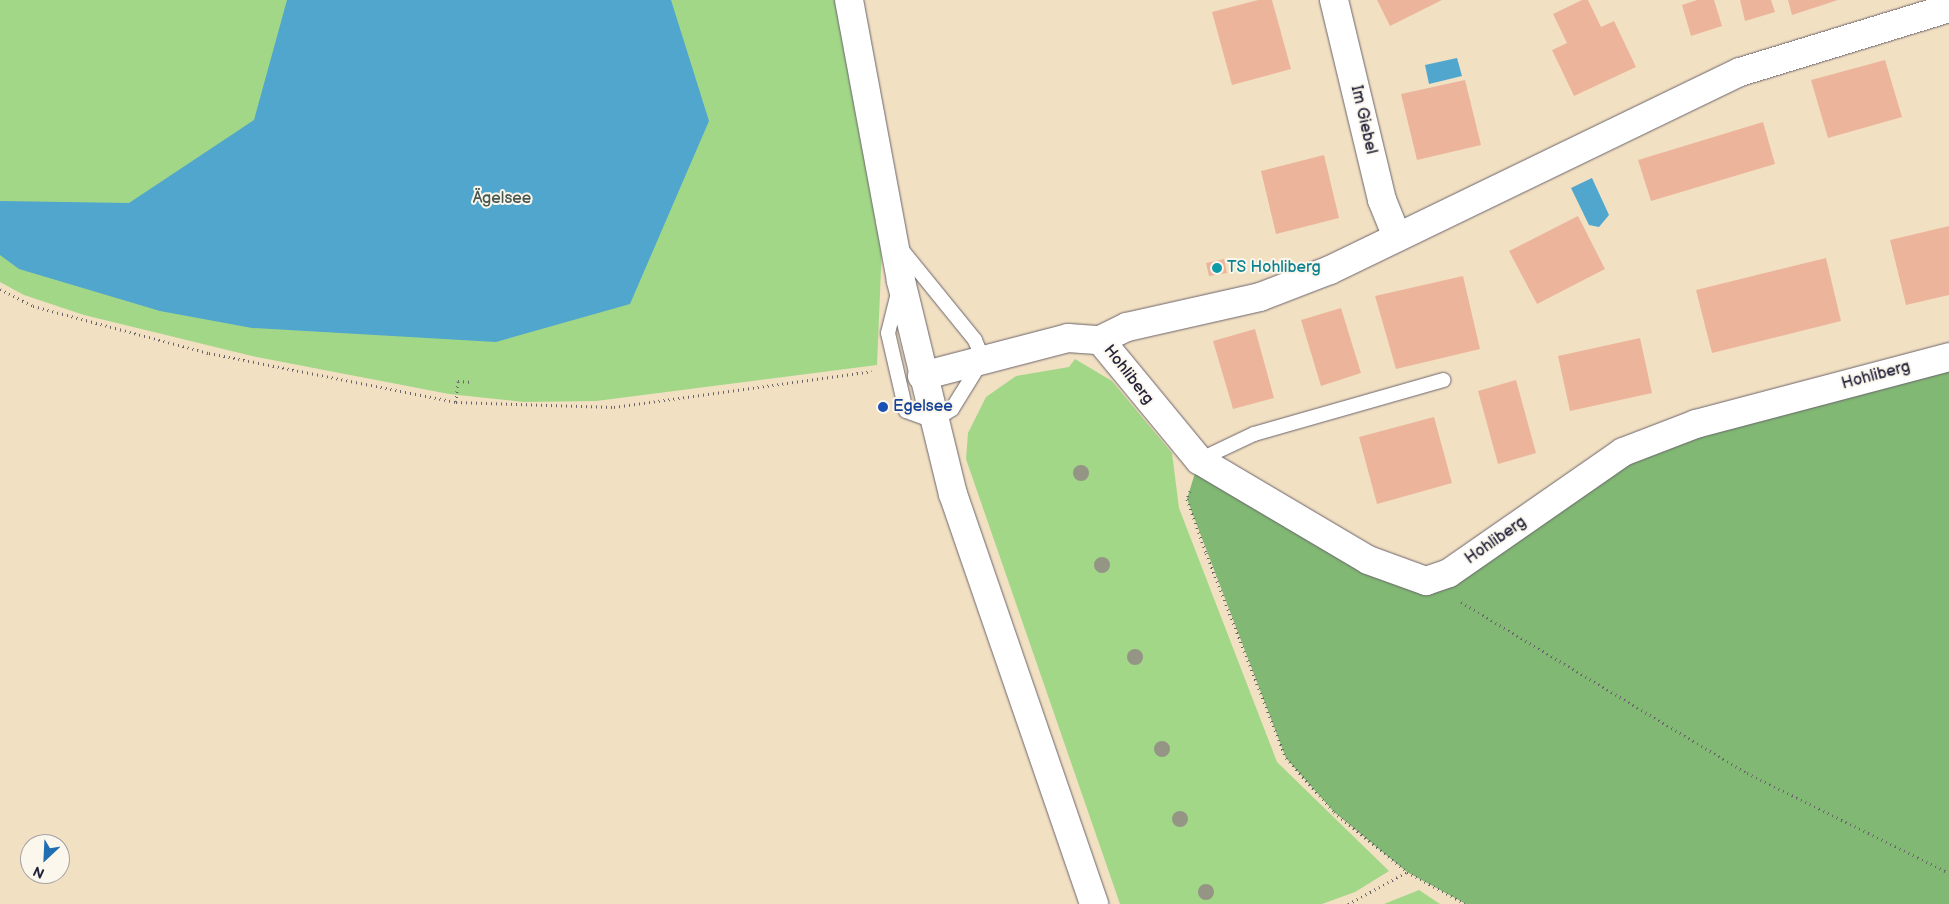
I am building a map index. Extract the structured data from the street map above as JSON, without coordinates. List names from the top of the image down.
{
  "streets": {
    "street": ["Im Giebel", "Hohliberg"]
  },
  "crossings": [
    ["Im Giebel", "Hohliberg"]
  ],
  "parks": ["Ägelsee"],
  "places": ["TS Hohliberg", "Egelsee"],
  "north": "bottom left"
}
